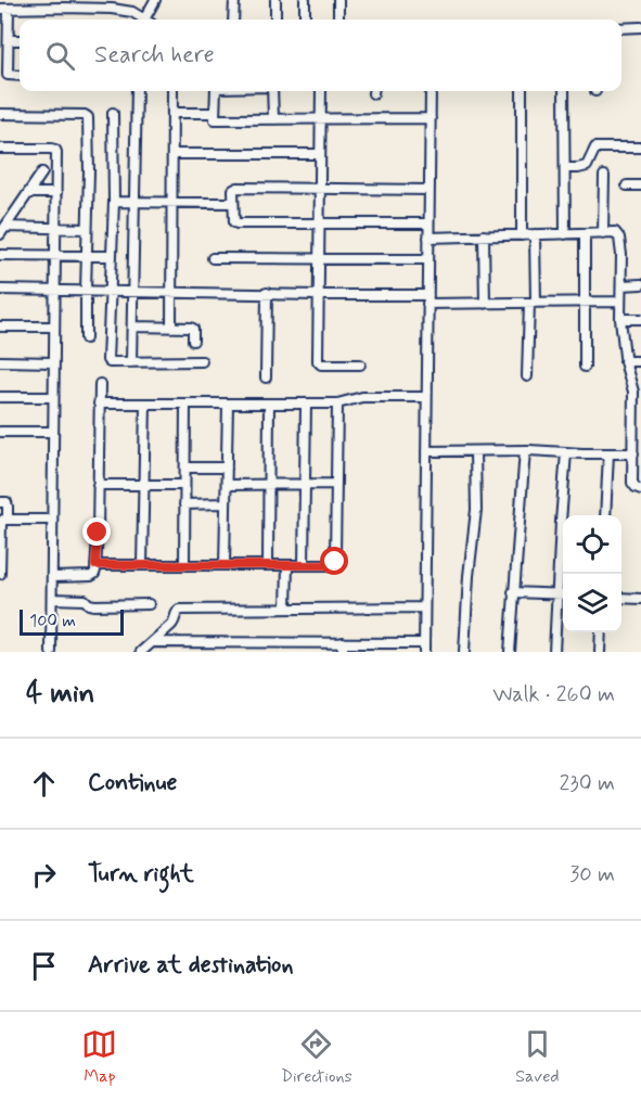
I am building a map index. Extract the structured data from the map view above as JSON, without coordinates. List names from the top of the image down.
{
  "scale_bar": "100 m",
  "page": {
    "search": "Search here",
    "scale": "100 m",
    "heading": ["4 min", "Walk · 260 m"],
    "list": [
      ["Continue", "230 m"],
      ["Turn right", "30 m"],
      "Arrive at destination"
    ],
    "nav": ["Map", "Directions", "Saved"]
  }
}
